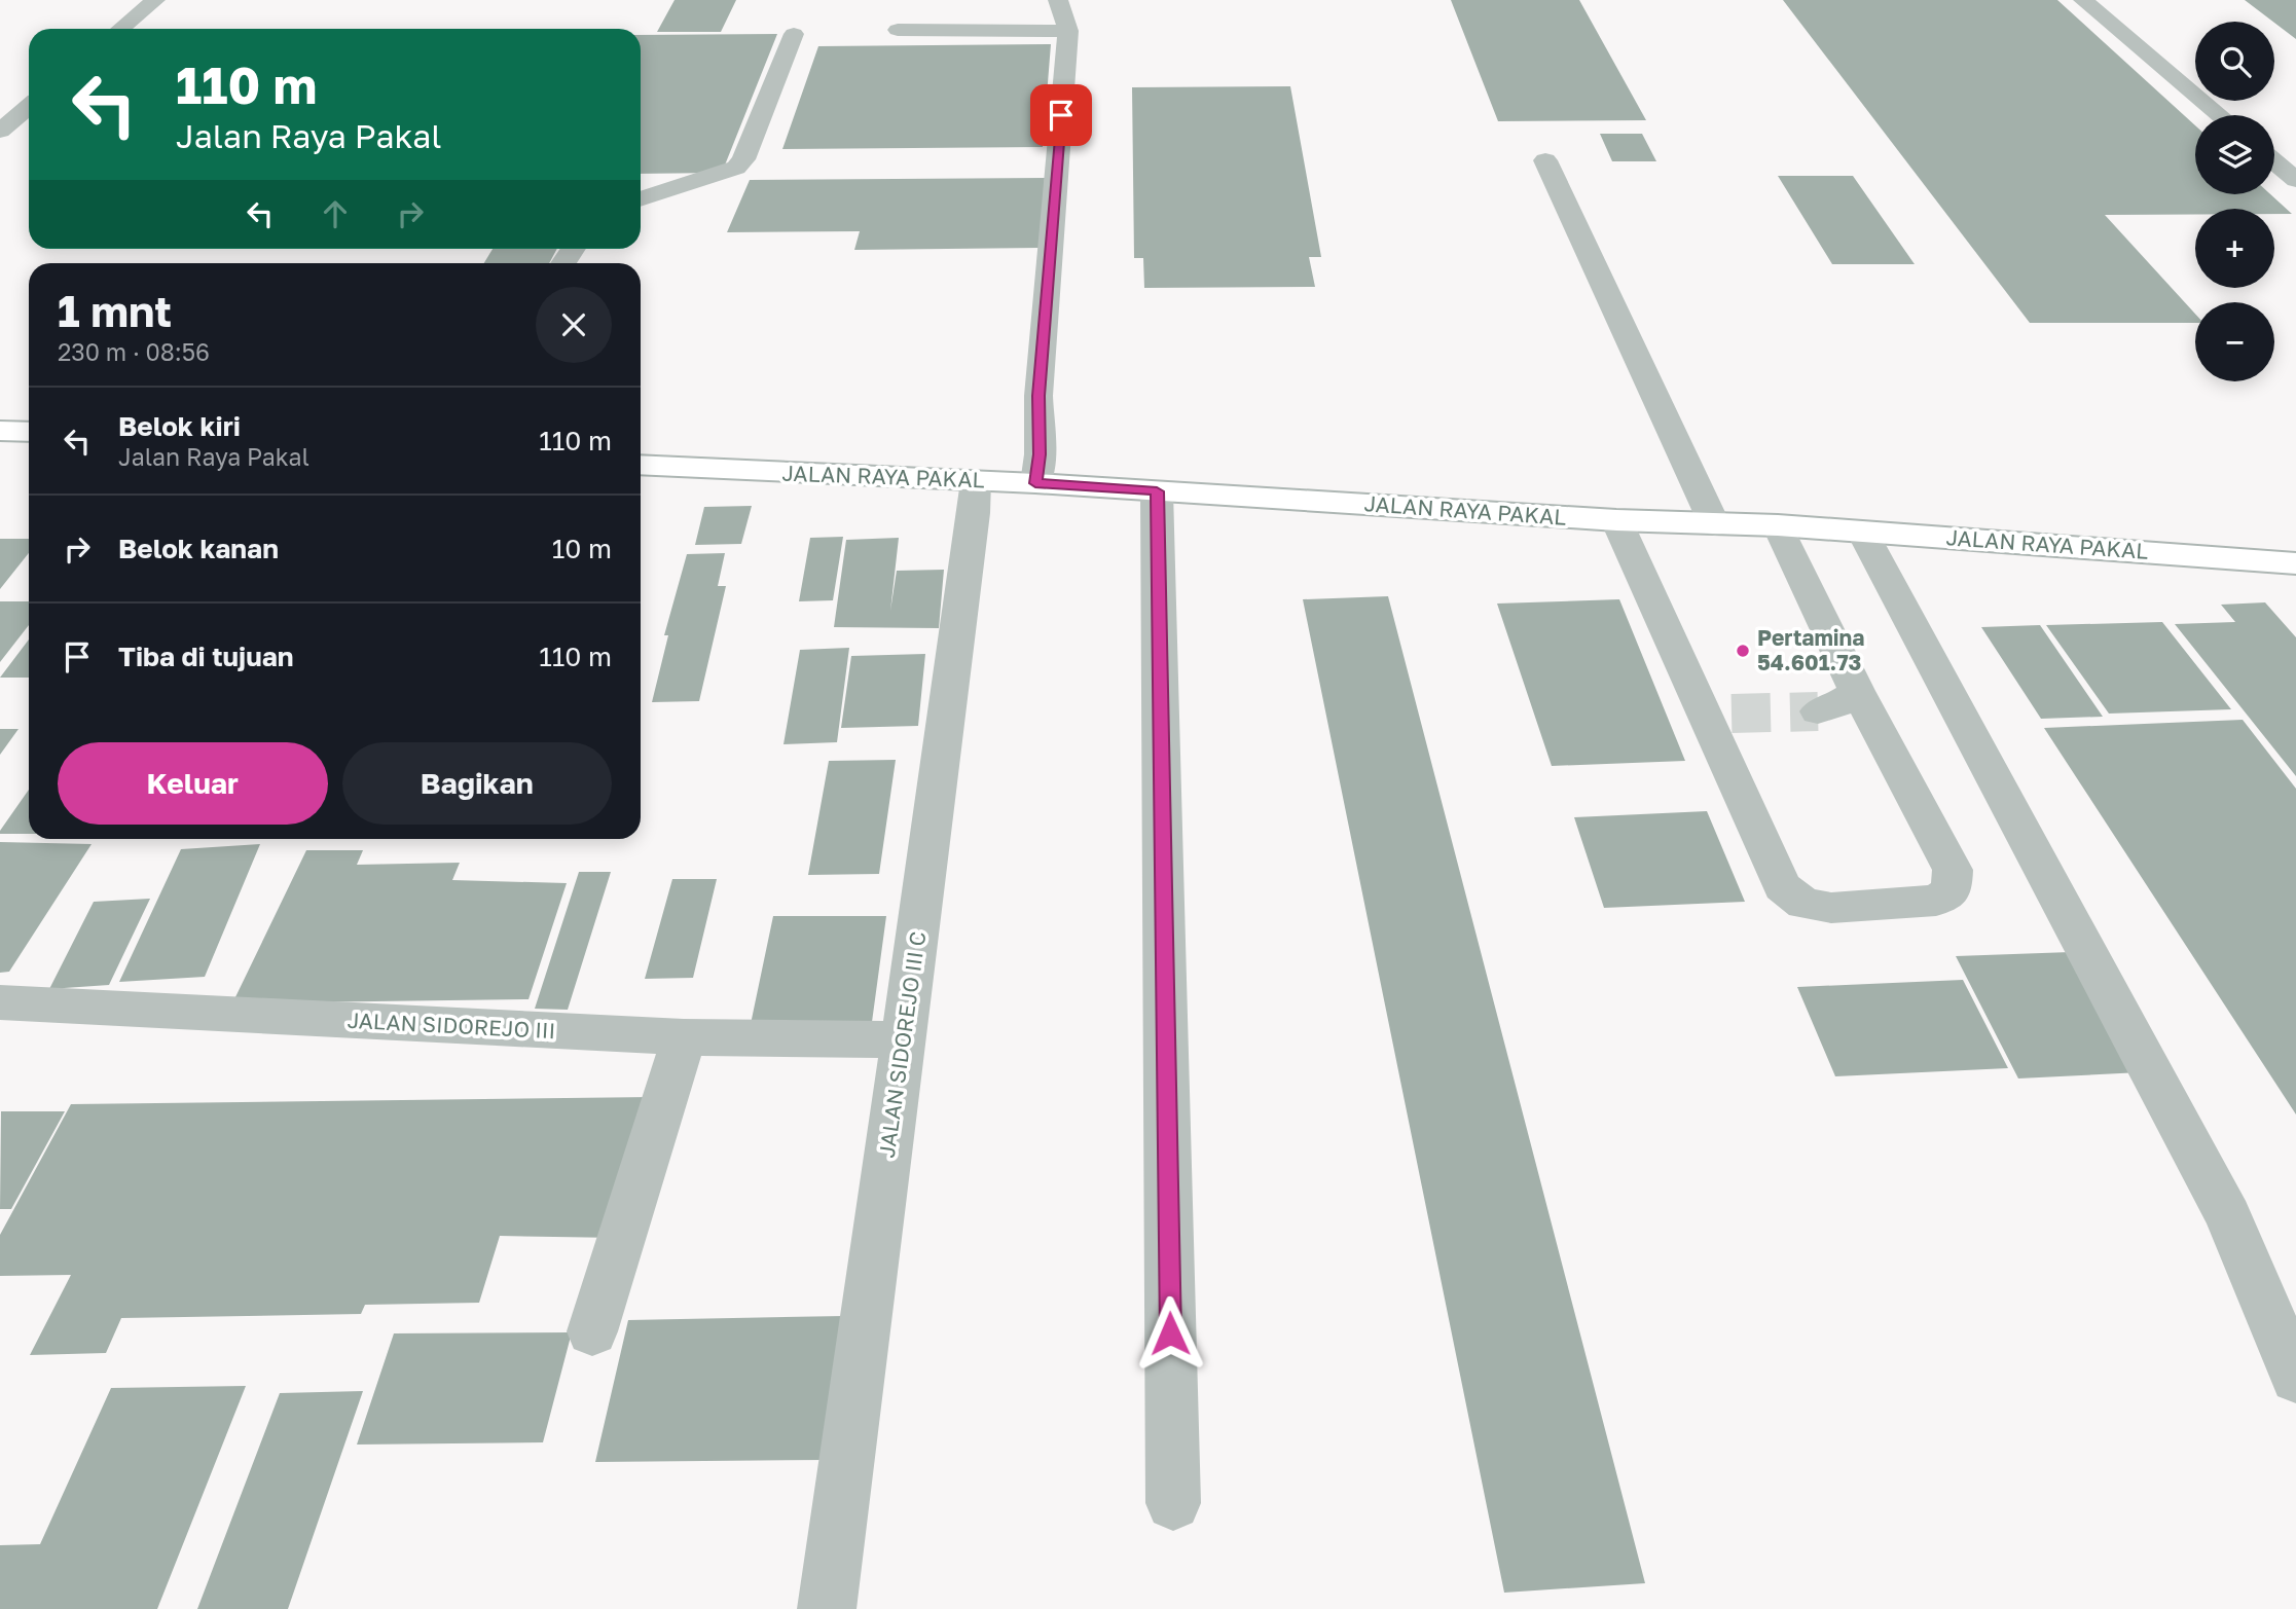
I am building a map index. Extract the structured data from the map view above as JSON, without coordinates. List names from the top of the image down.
{
  "streets": {
    "main road": ["JALAN RAYA PAKAL"],
    "street": ["JALAN SIDOREJO III", "JALAN SIDOREJO III C"]
  },
  "crossings": [
    ["JALAN RAYA PAKAL", "JALAN SIDOREJO III C"],
    ["JALAN SIDOREJO III", "JALAN SIDOREJO III C"]
  ],
  "places": ["Pertamina 54.601.73"],
  "page": {
    "map_buttons": ["+", "−"],
    "turn": ["110 m", "Jalan Raya Pakal"],
    "heading": ["1 mnt", "230 m · 08:56"],
    "list": [
      {
        "name": "Belok kiri",
        "note": "Jalan Raya Pakal",
        "value": "110 m"
      },
      {
        "name": "Belok kanan",
        "value": "10 m"
      },
      {
        "name": "Tiba di tujuan",
        "value": "110 m"
      }
    ],
    "buttons": ["Keluar", "Bagikan"]
  }
}
